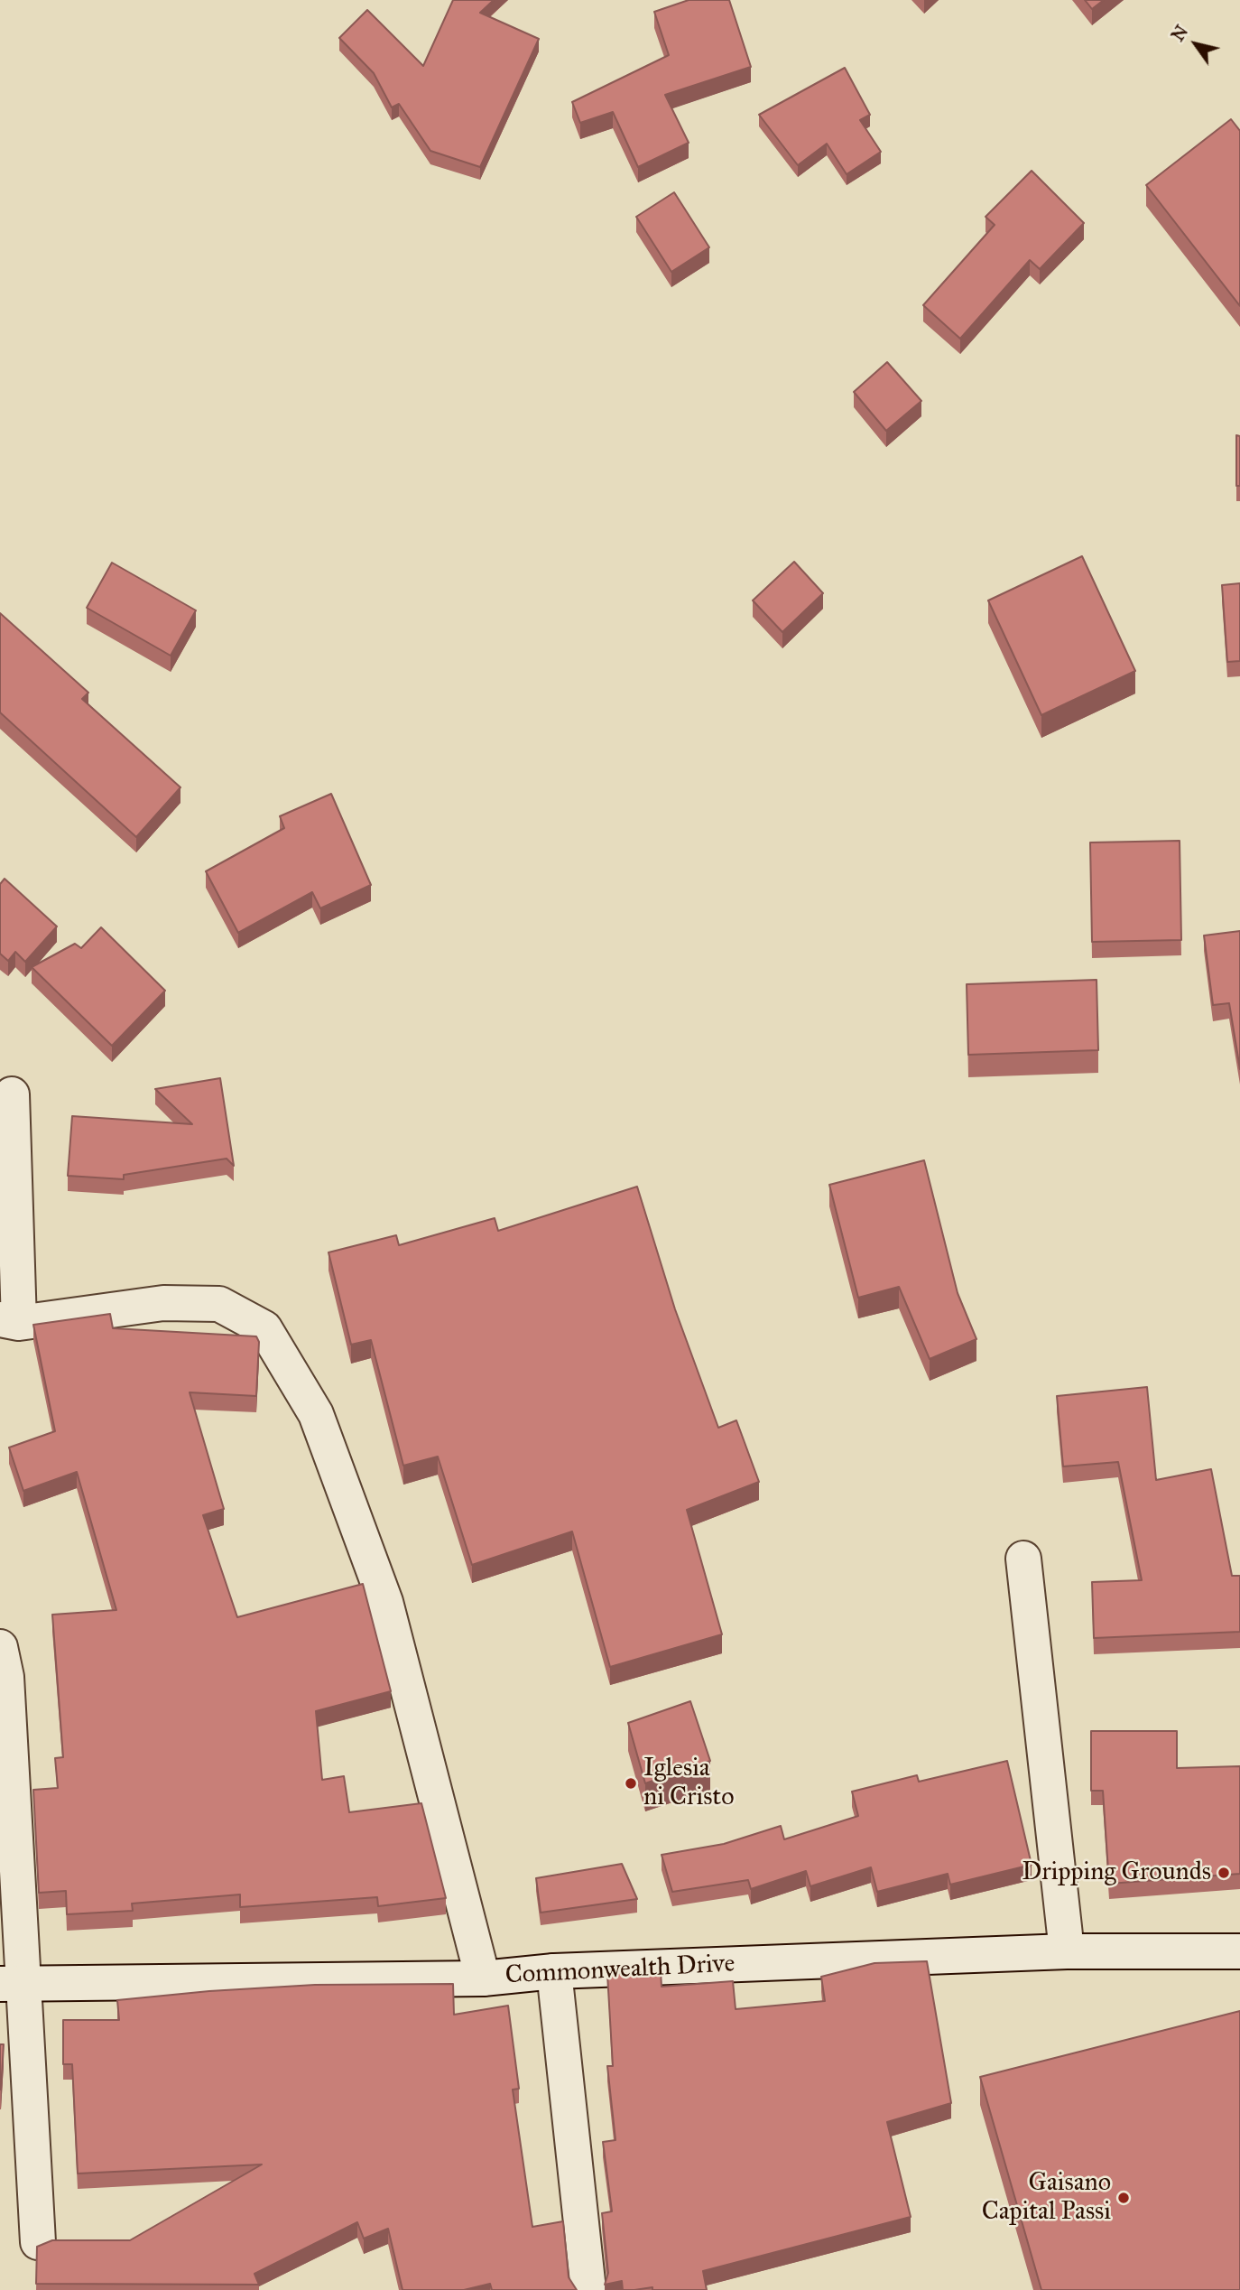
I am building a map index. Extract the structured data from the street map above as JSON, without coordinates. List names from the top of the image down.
{
  "streets": {
    "street": ["Commonwealth Drive"]
  },
  "places": ["Iglesia ni Cristo", "Dripping Grounds", "Gaisano Capital Passi"],
  "north": "top left"
}
